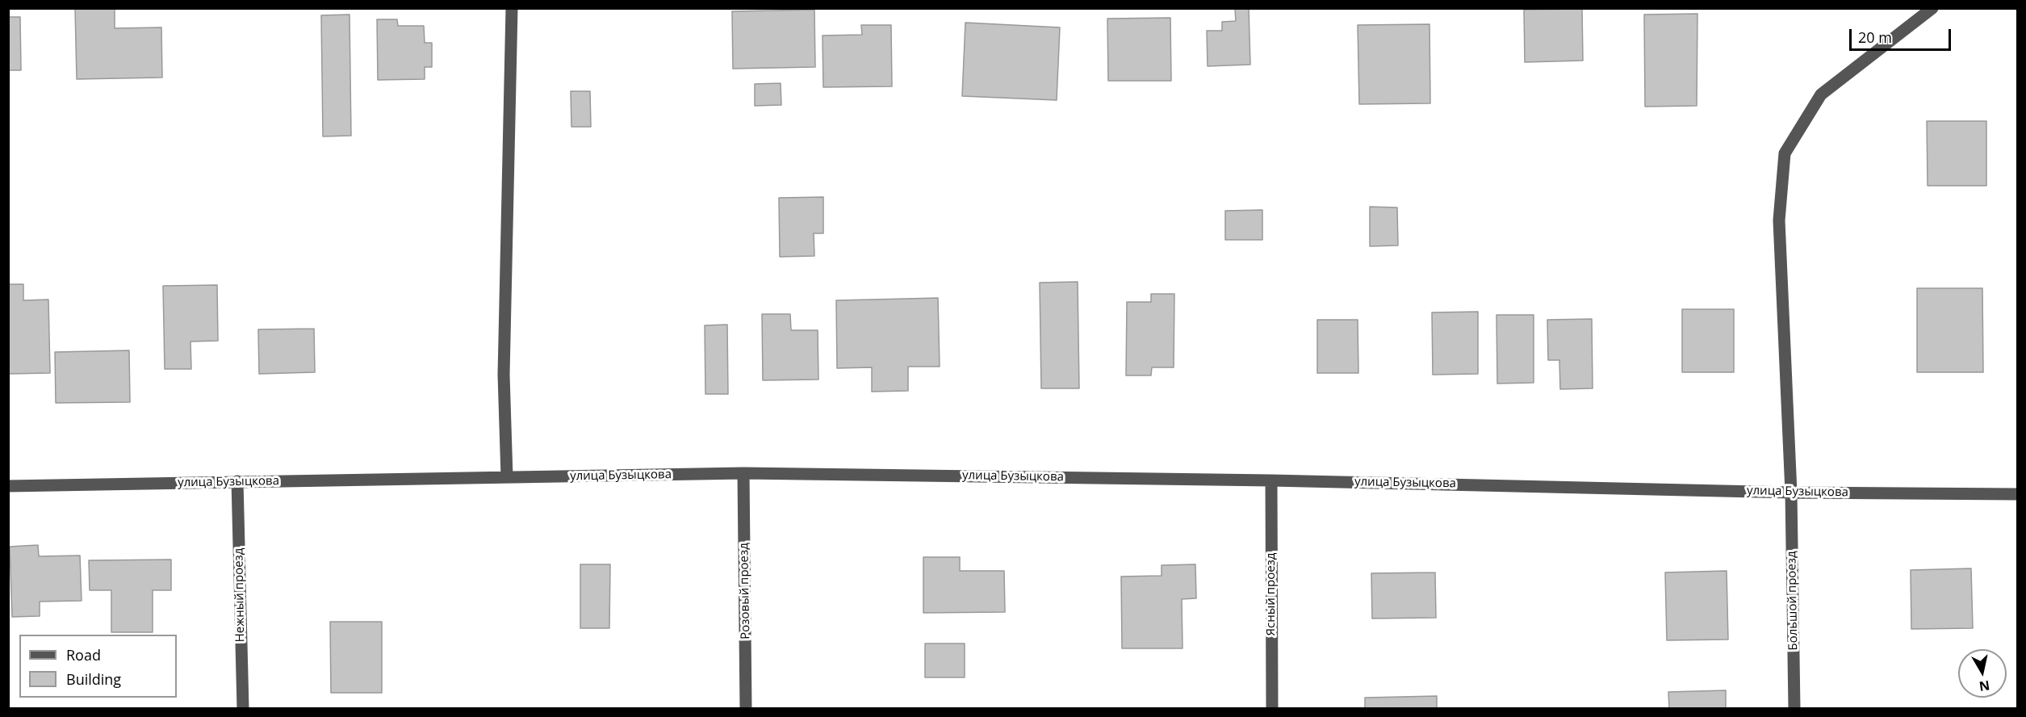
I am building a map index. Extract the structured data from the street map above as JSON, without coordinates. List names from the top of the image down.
{
  "streets": {
    "street": [
      "улица Бузыцкова",
      "Розовый проезд",
      "Ясный проезд",
      "Нежный проезд",
      "Большой проезд"
    ]
  },
  "crossings": [
    ["улица Бузыцкова", "Розовый проезд"],
    ["улица Бузыцкова", "Ясный проезд"],
    ["улица Бузыцкова", "Нежный проезд"],
    ["улица Бузыцкова", "Большой проезд"]
  ],
  "legend": ["Road", "Building"],
  "scale_bar": "20 m",
  "north": "bottom"
}
